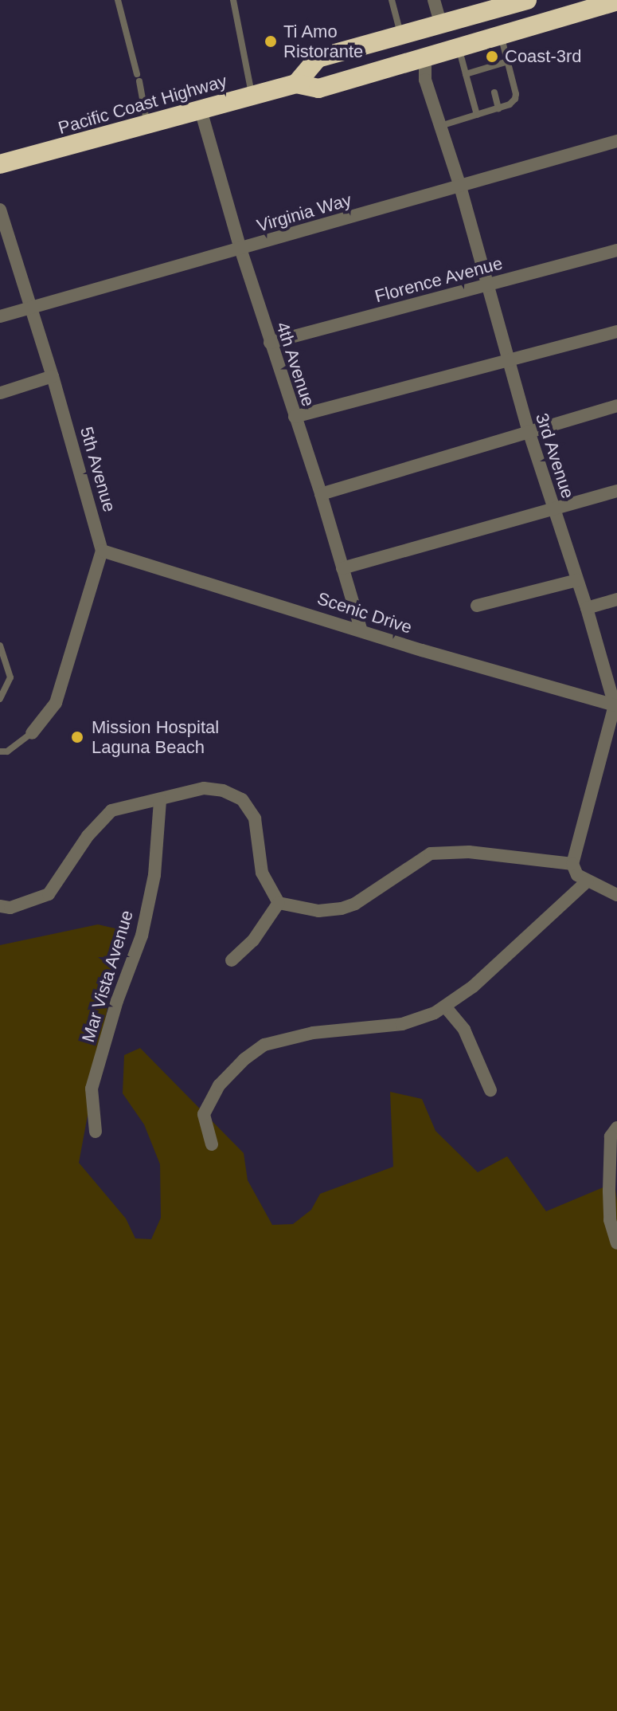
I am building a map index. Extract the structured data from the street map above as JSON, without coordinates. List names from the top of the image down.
{
  "streets": {
    "highway": ["Pacific Coast Highway"],
    "street": [
      "Virginia Way",
      "Florence Avenue",
      "4th Avenue",
      "3rd Avenue",
      "5th Avenue",
      "Scenic Drive",
      "Mar Vista Avenue"
    ]
  },
  "crossings": [
    ["Pacific Coast Highway", "4th Avenue"],
    ["Pacific Coast Highway", "3rd Avenue"],
    ["Virginia Way", "4th Avenue"],
    ["Virginia Way", "3rd Avenue"],
    ["Virginia Way", "5th Avenue"],
    ["Florence Avenue", "4th Avenue"],
    ["Florence Avenue", "3rd Avenue"],
    ["4th Avenue", "Scenic Drive"],
    ["3rd Avenue", "Scenic Drive"],
    ["5th Avenue", "Scenic Drive"]
  ],
  "places": ["Ti Amo Ristorante", "Coast-3rd", "Mission Hospital Laguna Beach"]
}
